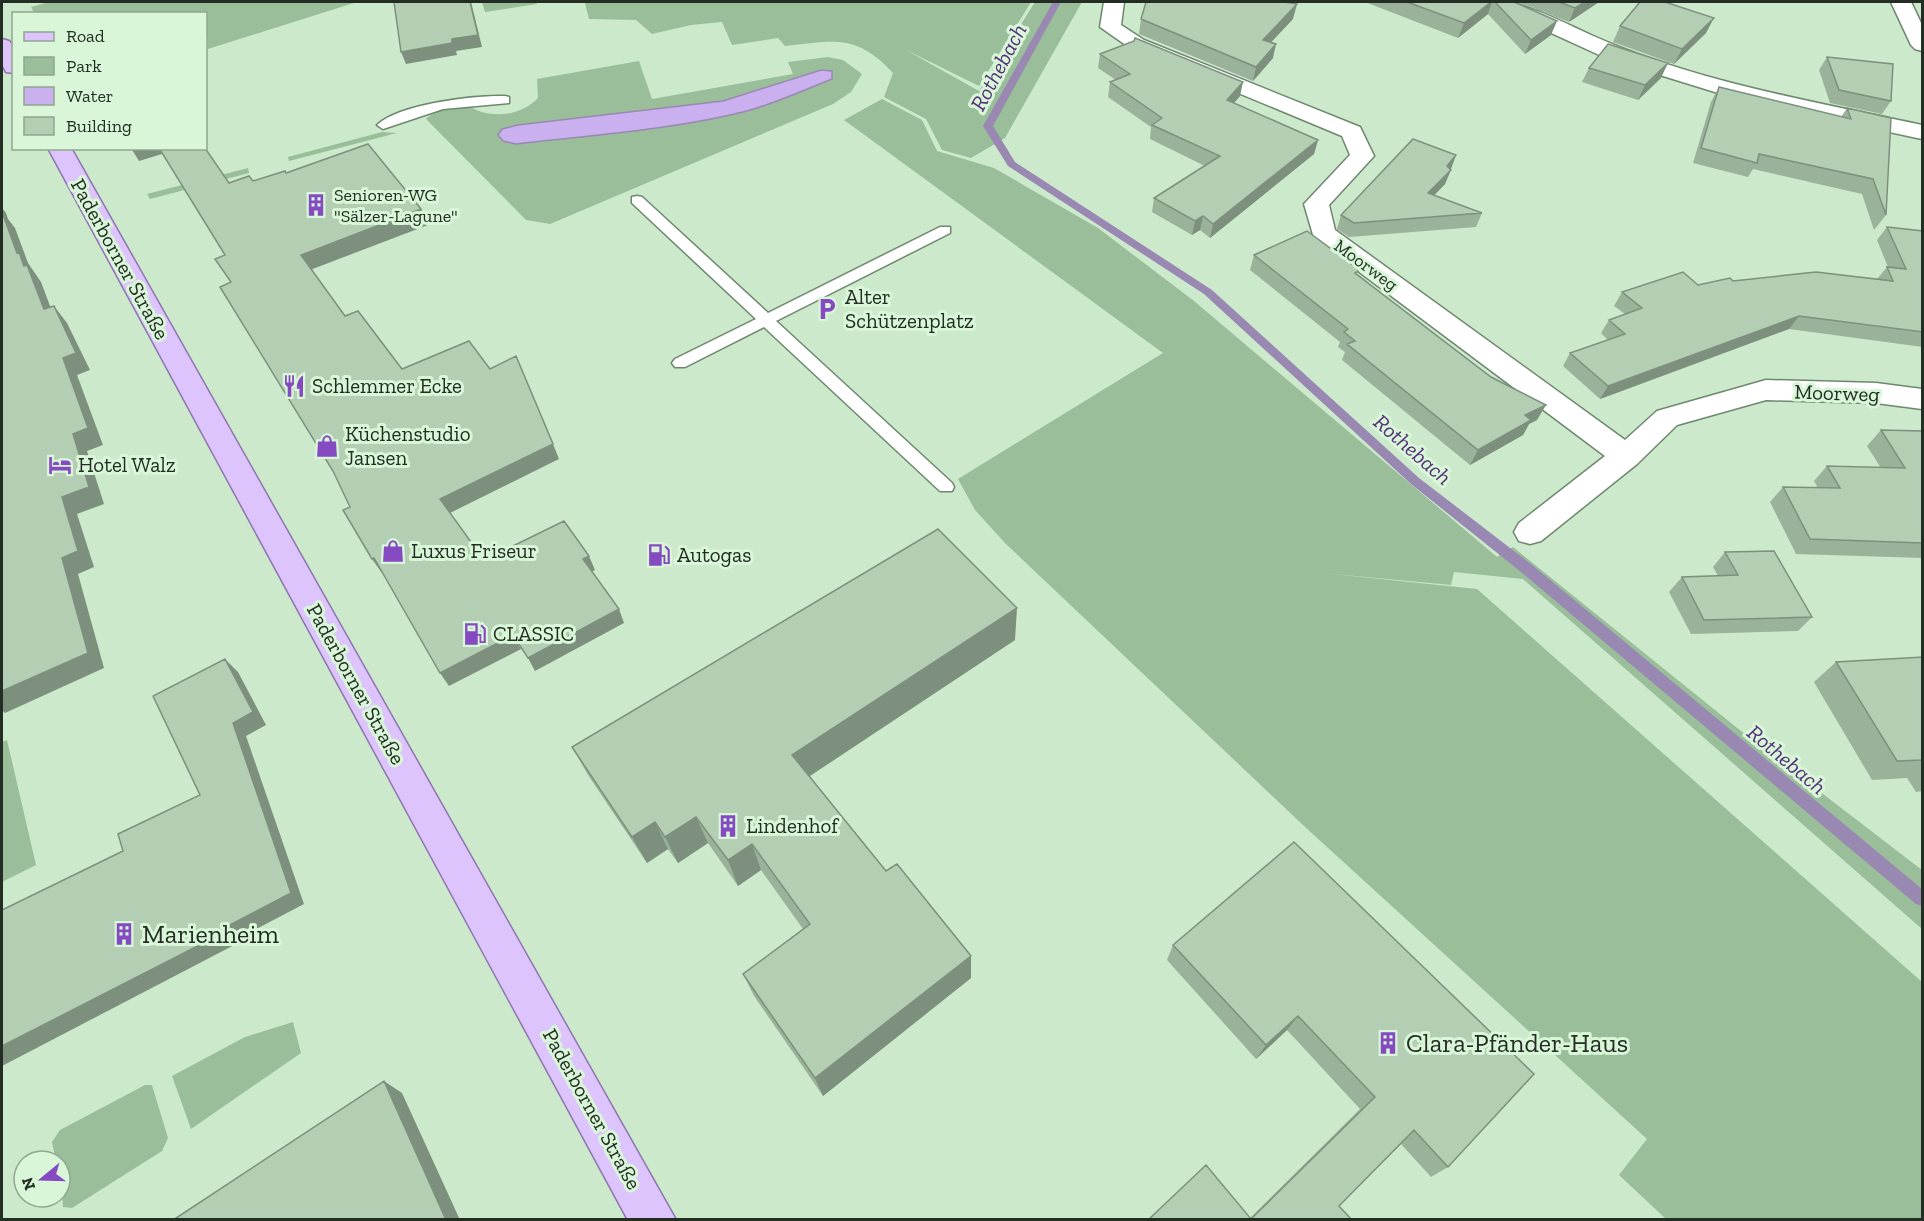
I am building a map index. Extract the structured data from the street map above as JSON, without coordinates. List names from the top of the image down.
{
  "streets": {
    "main road": ["Paderborner Straße"],
    "street": ["Moorweg"]
  },
  "water": ["Rothebach"],
  "places": {
    "building": [
      "Senioren-WG \"Sälzer-Lagune\"",
      "Lindenhof",
      "Marienheim",
      "Clara-Pfänder-Haus"
    ],
    "parking": ["Alter Schützenplatz"],
    "restaurant": ["Schlemmer Ecke"],
    "shop": ["Küchenstudio Jansen", "Luxus Friseur"],
    "hotel": ["Hotel Walz"],
    "fuel station": ["Autogas", "CLASSIC"]
  },
  "legend": [
    "Road",
    "Park",
    "Water",
    "Building"
  ],
  "north": "left"
}
